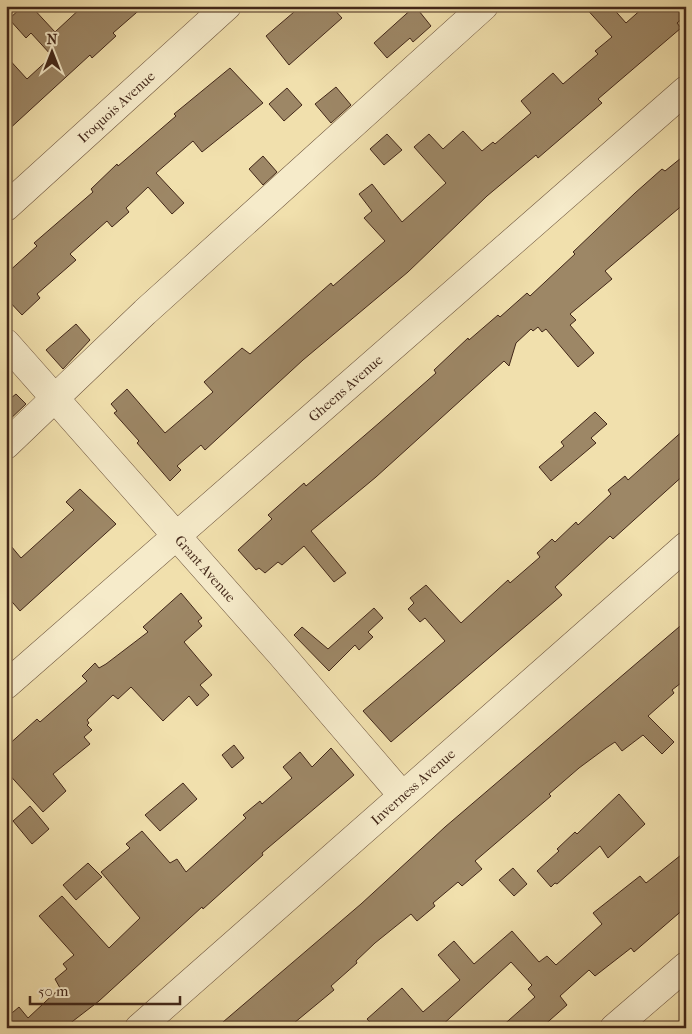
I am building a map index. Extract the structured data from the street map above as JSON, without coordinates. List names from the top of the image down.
{
  "streets": {
    "street": [
      "Iroquois Avenue",
      "Gheens Avenue",
      "Grant Avenue",
      "Inverness Avenue"
    ]
  },
  "crossings": [
    ["Gheens Avenue", "Grant Avenue"],
    ["Grant Avenue", "Inverness Avenue"]
  ],
  "scale_bar": "50 m",
  "north": "top"
}
